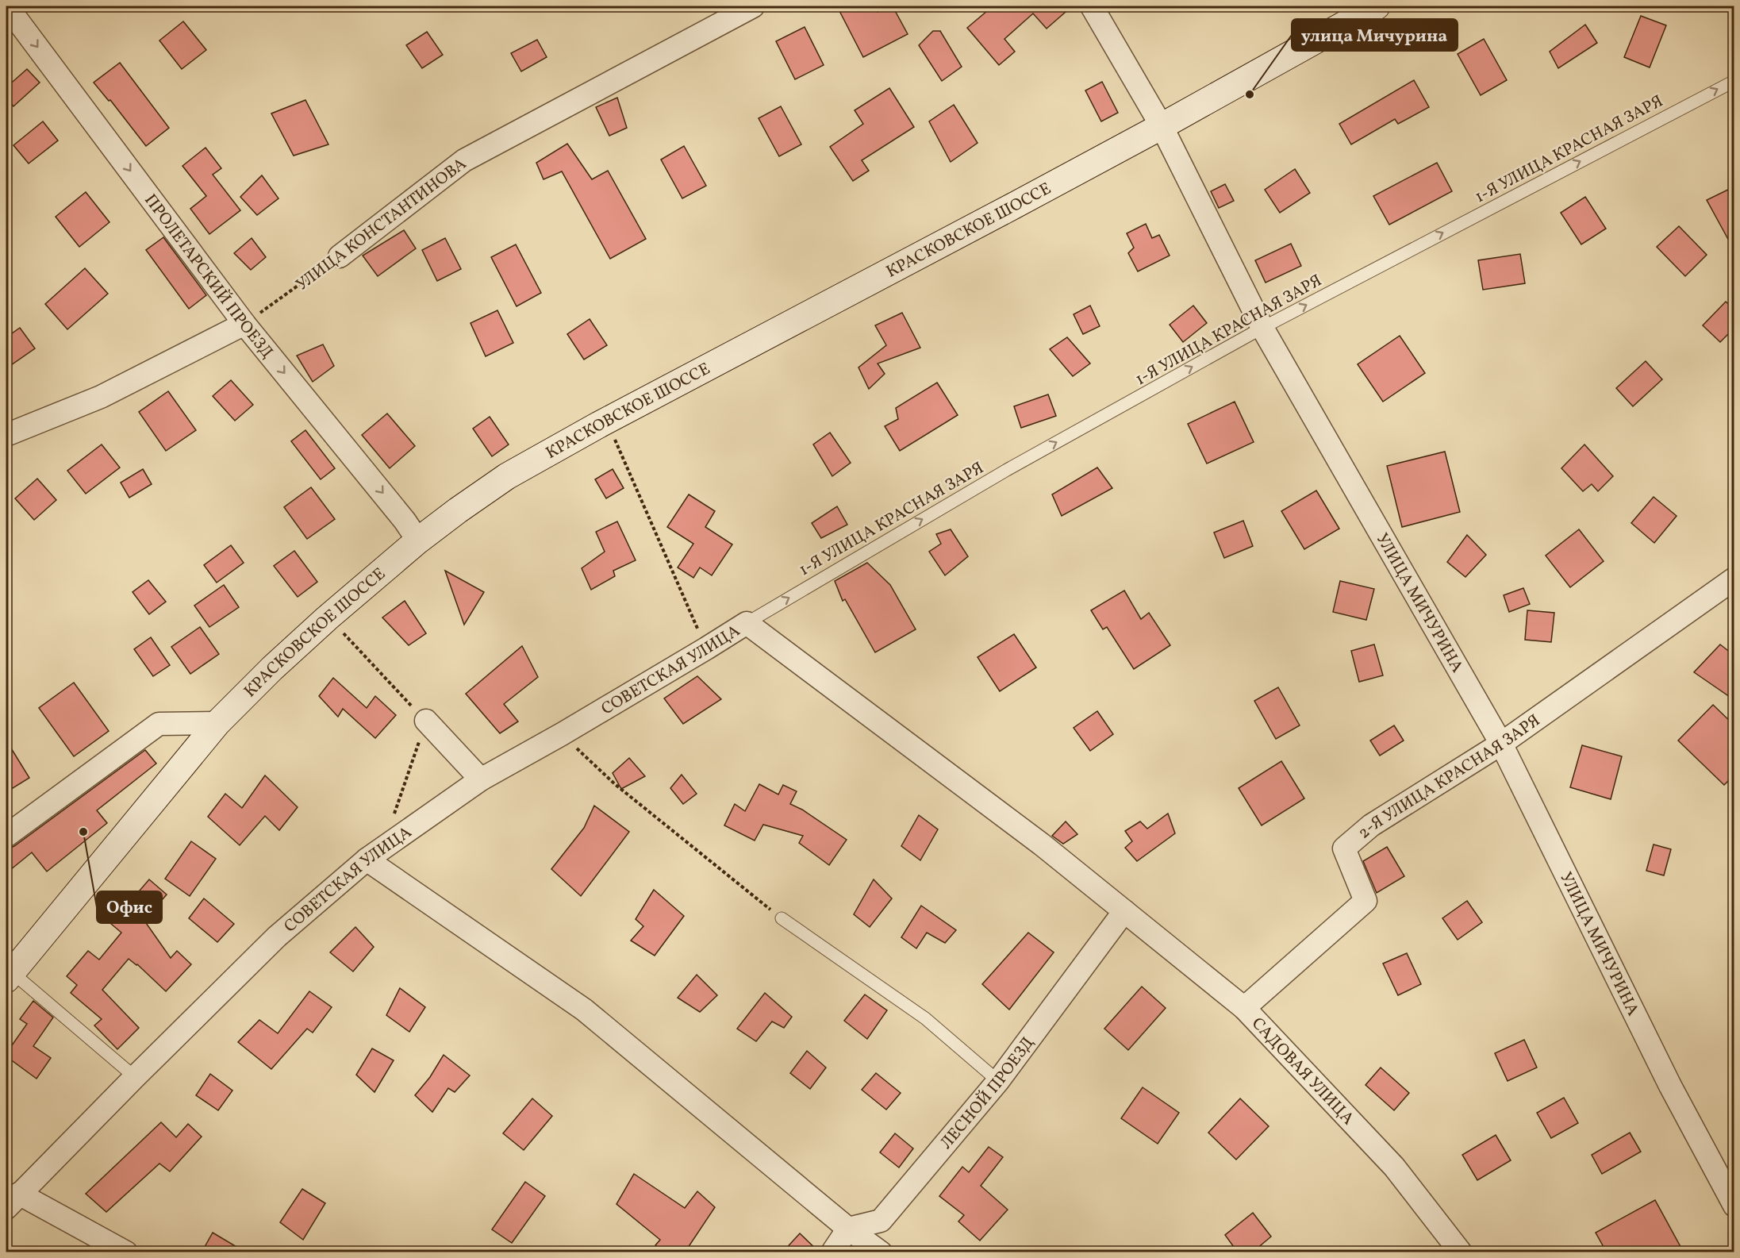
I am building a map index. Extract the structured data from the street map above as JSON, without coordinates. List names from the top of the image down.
{
  "streets": {
    "main road": ["КРАСКОВСКОЕ ШОССЕ"],
    "street": [
      "УЛИЦА КОНСТАНТИНОВА",
      "ПРОЛЕТАРСКИЙ ПРОЕЗД",
      "УЛИЦА МИЧУРИНА",
      "СОВЕТСКАЯ УЛИЦА",
      "2-Я УЛИЦА КРАСНАЯ ЗАРЯ",
      "САДОВАЯ УЛИЦА",
      "ЛЕСНОЙ ПРОЕЗД"
    ],
    "lane": ["1-Я УЛИЦА КРАСНАЯ ЗАРЯ"]
  },
  "crossings": [
    ["1-Я УЛИЦА КРАСНАЯ ЗАРЯ", "УЛИЦА МИЧУРИНА"],
    ["1-Я УЛИЦА КРАСНАЯ ЗАРЯ", "СОВЕТСКАЯ УЛИЦА"],
    ["1-Я УЛИЦА КРАСНАЯ ЗАРЯ", "САДОВАЯ УЛИЦА"],
    ["УЛИЦА КОНСТАНТИНОВА", "ПРОЛЕТАРСКИЙ ПРОЕЗД"],
    ["КРАСКОВСКОЕ ШОССЕ", "ПРОЛЕТАРСКИЙ ПРОЕЗД"],
    ["КРАСКОВСКОЕ ШОССЕ", "УЛИЦА МИЧУРИНА"],
    ["УЛИЦА МИЧУРИНА", "2-Я УЛИЦА КРАСНАЯ ЗАРЯ"],
    ["СОВЕТСКАЯ УЛИЦА", "САДОВАЯ УЛИЦА"],
    ["2-Я УЛИЦА КРАСНАЯ ЗАРЯ", "САДОВАЯ УЛИЦА"],
    ["САДОВАЯ УЛИЦА", "ЛЕСНОЙ ПРОЕЗД"]
  ],
  "one_way": ["1-Я УЛИЦА КРАСНАЯ ЗАРЯ", "ПРОЛЕТАРСКИЙ ПРОЕЗД"],
  "places": ["улица Мичурина", "Офис"]
}
